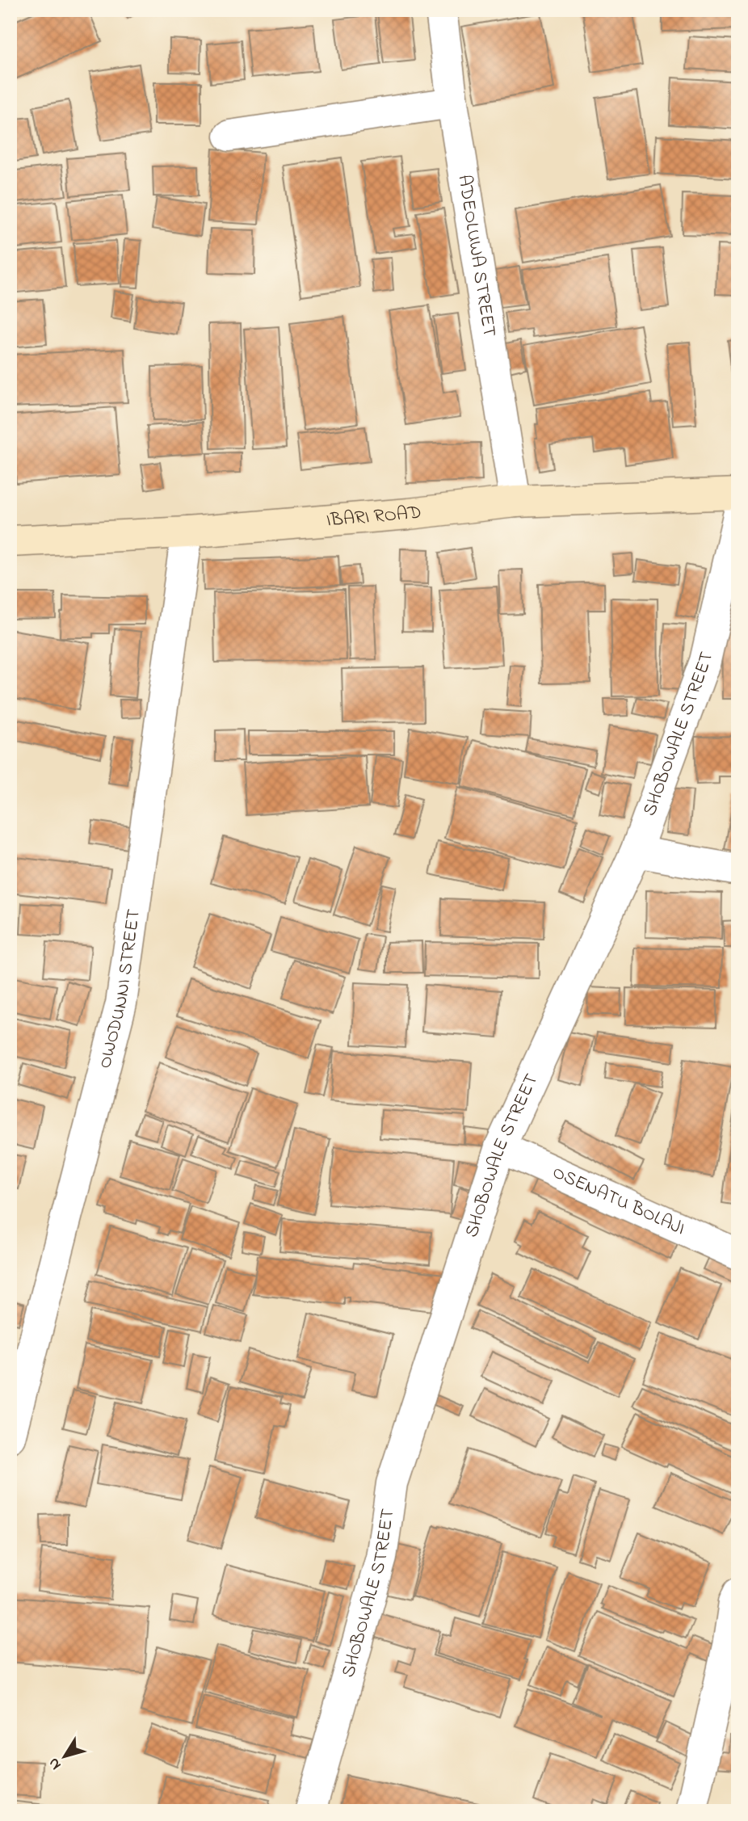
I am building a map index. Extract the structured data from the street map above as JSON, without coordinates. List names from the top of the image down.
{
  "streets": {
    "street": [
      "ADEOLUWA STREET",
      "IBARI ROAD",
      "SHOBOWALE STREET",
      "OWODUNNI STREET",
      "OSENATU BOLAJI"
    ]
  },
  "crossings": [
    ["ADEOLUWA STREET", "IBARI ROAD"],
    ["IBARI ROAD", "OWODUNNI STREET"],
    ["SHOBOWALE STREET", "OSENATU BOLAJI"]
  ],
  "north": "bottom left"
}
